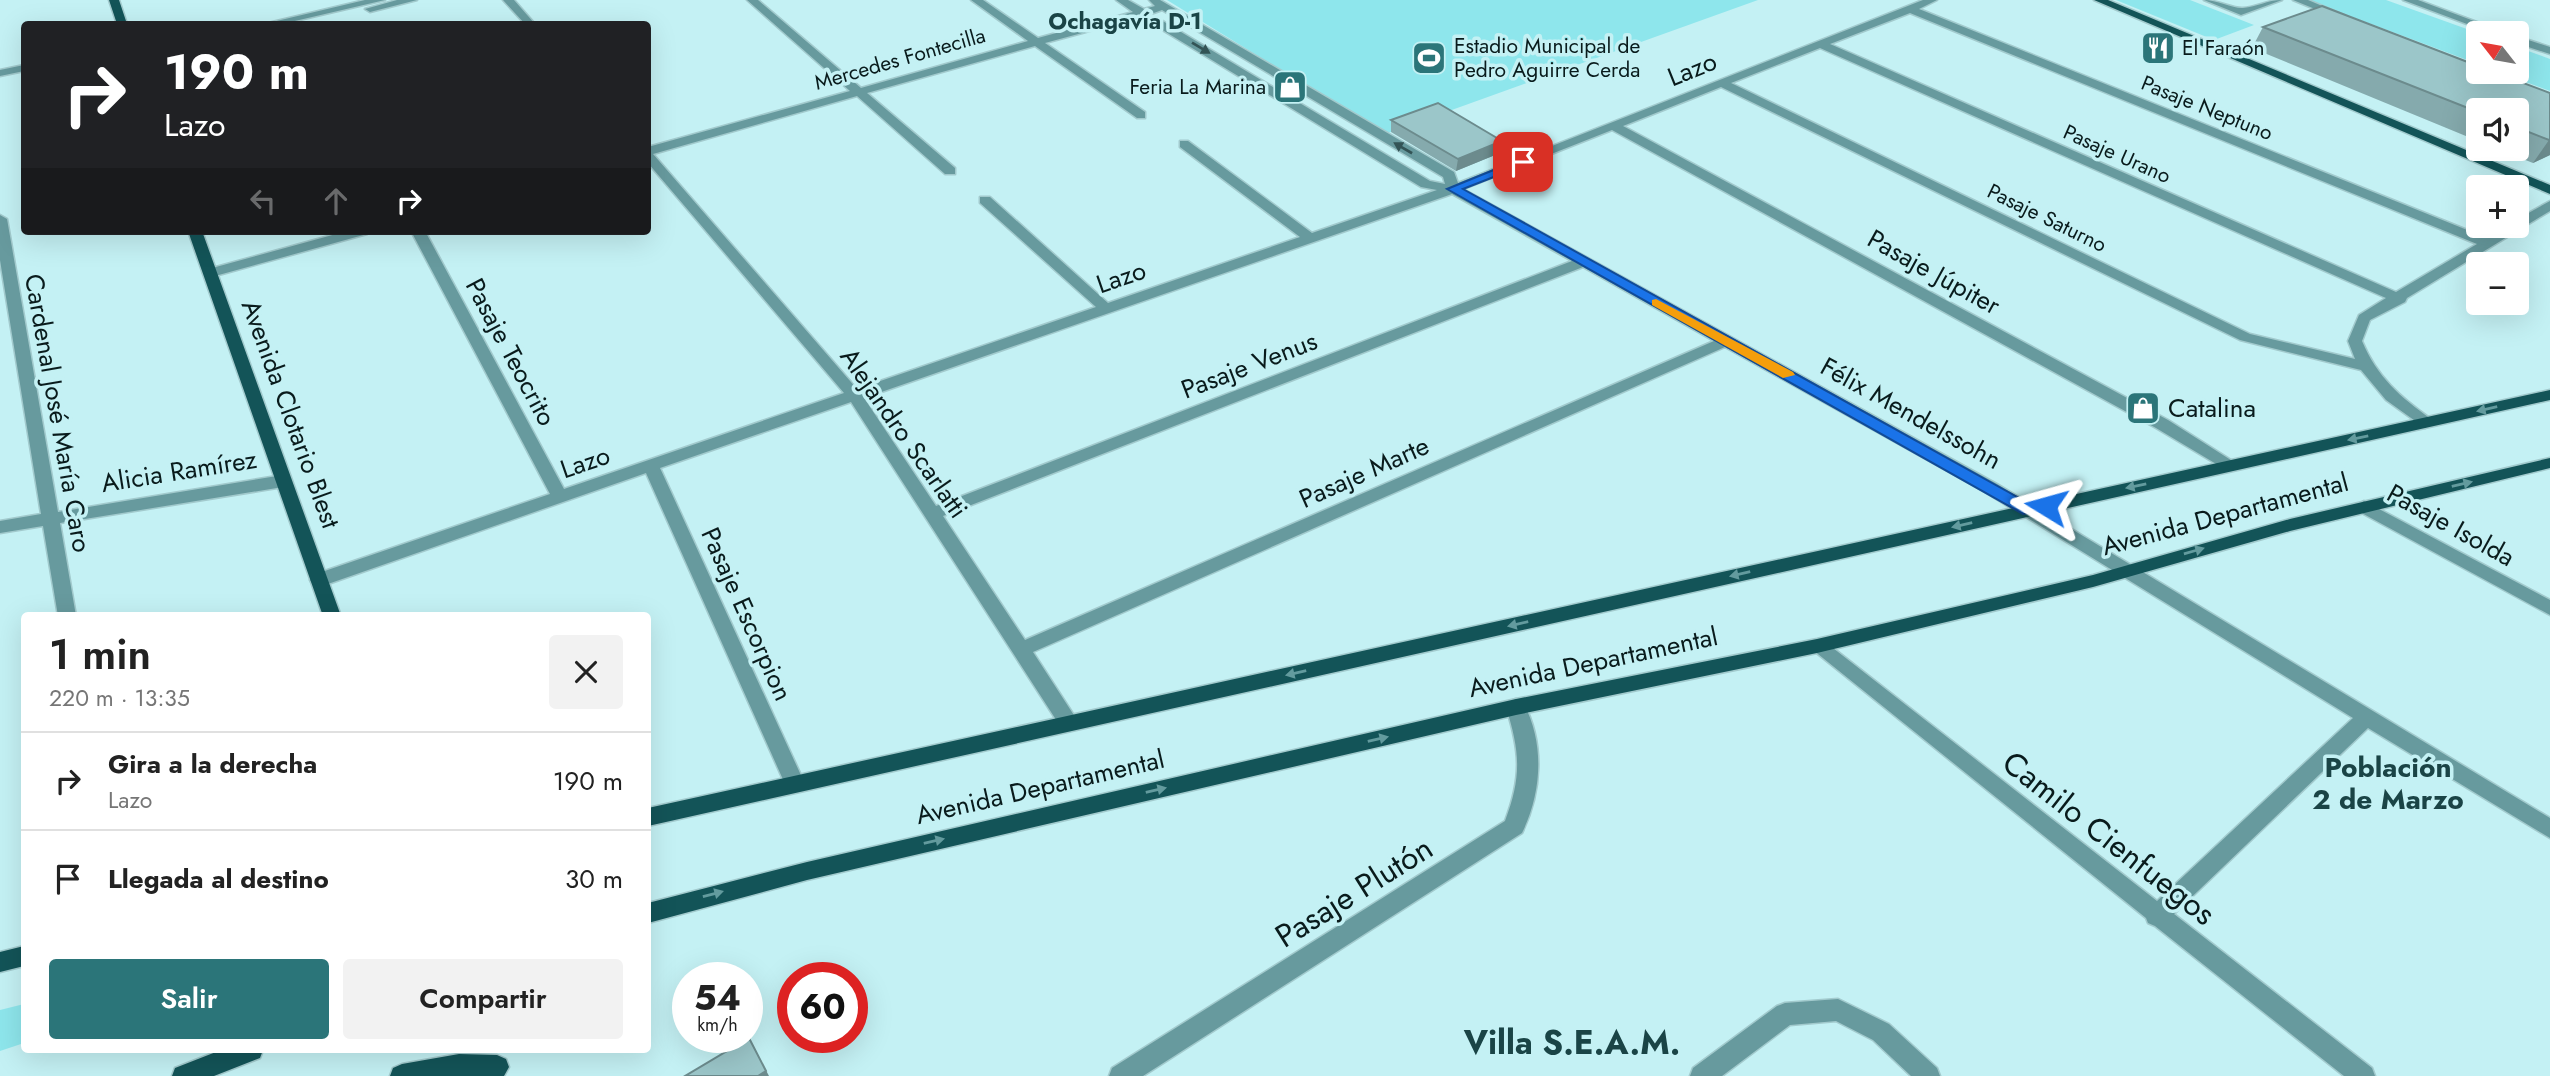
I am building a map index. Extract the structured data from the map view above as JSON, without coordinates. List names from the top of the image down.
{
  "streets": {
    "main road": ["Avenida Clotario Blest", "Avenida Departamental"],
    "street": [
      "Mercedes Fontecilla",
      "Lazo",
      "Pasaje Neptuno",
      "Pasaje Urano",
      "Pasaje Saturno",
      "Pasaje Júpiter",
      "Pasaje Teocrito",
      "Pasaje Venus",
      "Cardenal José María Caro",
      "Félix Mendelssohn",
      "Alejandro Scarlatti",
      "Alicia Ramírez",
      "Pasaje Marte",
      "Pasaje Isolda",
      "Pasaje Escorpion",
      "Camilo Cienfuegos",
      "Pasaje Plutón"
    ]
  },
  "crossings": [
    ["Mercedes Fontecilla", "Félix Mendelssohn"],
    ["Lazo", "Pasaje Neptuno"],
    ["Lazo", "Pasaje Urano"],
    ["Lazo", "Pasaje Saturno"],
    ["Lazo", "Pasaje Júpiter"],
    ["Lazo", "Pasaje Teocrito"],
    ["Lazo", "Félix Mendelssohn"],
    ["Lazo", "Avenida Clotario Blest"],
    ["Lazo", "Alejandro Scarlatti"],
    ["Lazo", "Pasaje Escorpion"],
    ["Pasaje Júpiter", "Avenida Departamental"],
    ["Pasaje Venus", "Félix Mendelssohn"],
    ["Pasaje Venus", "Alejandro Scarlatti"],
    ["Cardenal José María Caro", "Alicia Ramírez"],
    ["Félix Mendelssohn", "Pasaje Marte"],
    ["Félix Mendelssohn", "Avenida Departamental"],
    ["Avenida Clotario Blest", "Alicia Ramírez"],
    ["Alejandro Scarlatti", "Pasaje Marte"],
    ["Alejandro Scarlatti", "Avenida Departamental"],
    ["Avenida Departamental", "Pasaje Isolda"],
    ["Avenida Departamental", "Pasaje Escorpion"],
    ["Avenida Departamental", "Camilo Cienfuegos"],
    ["Avenida Departamental", "Pasaje Plutón"]
  ],
  "districts": ["Ochagavía D-1", "Población 2 de Marzo", "Villa S.E.A.M."],
  "places": {
    "restaurant": ["El Faraón"],
    "sports": ["Estadio Municipal de Pedro Aguirre Cerda"],
    "shop": ["Feria La Marina", "Catalina"]
  },
  "north": "top left",
  "page": {
    "map_buttons": ["+", "−"],
    "turn": ["190 m", "Lazo"],
    "heading": ["1 min", "220 m · 13:35"],
    "list": [
      {
        "name": "Gira a la derecha",
        "note": "Lazo",
        "value": "190 m"
      },
      {
        "name": "Llegada al destino",
        "value": "30 m"
      }
    ],
    "buttons": ["Salir", "Compartir"],
    "speed": "54 km/h",
    "limit": "60"
  }
}
